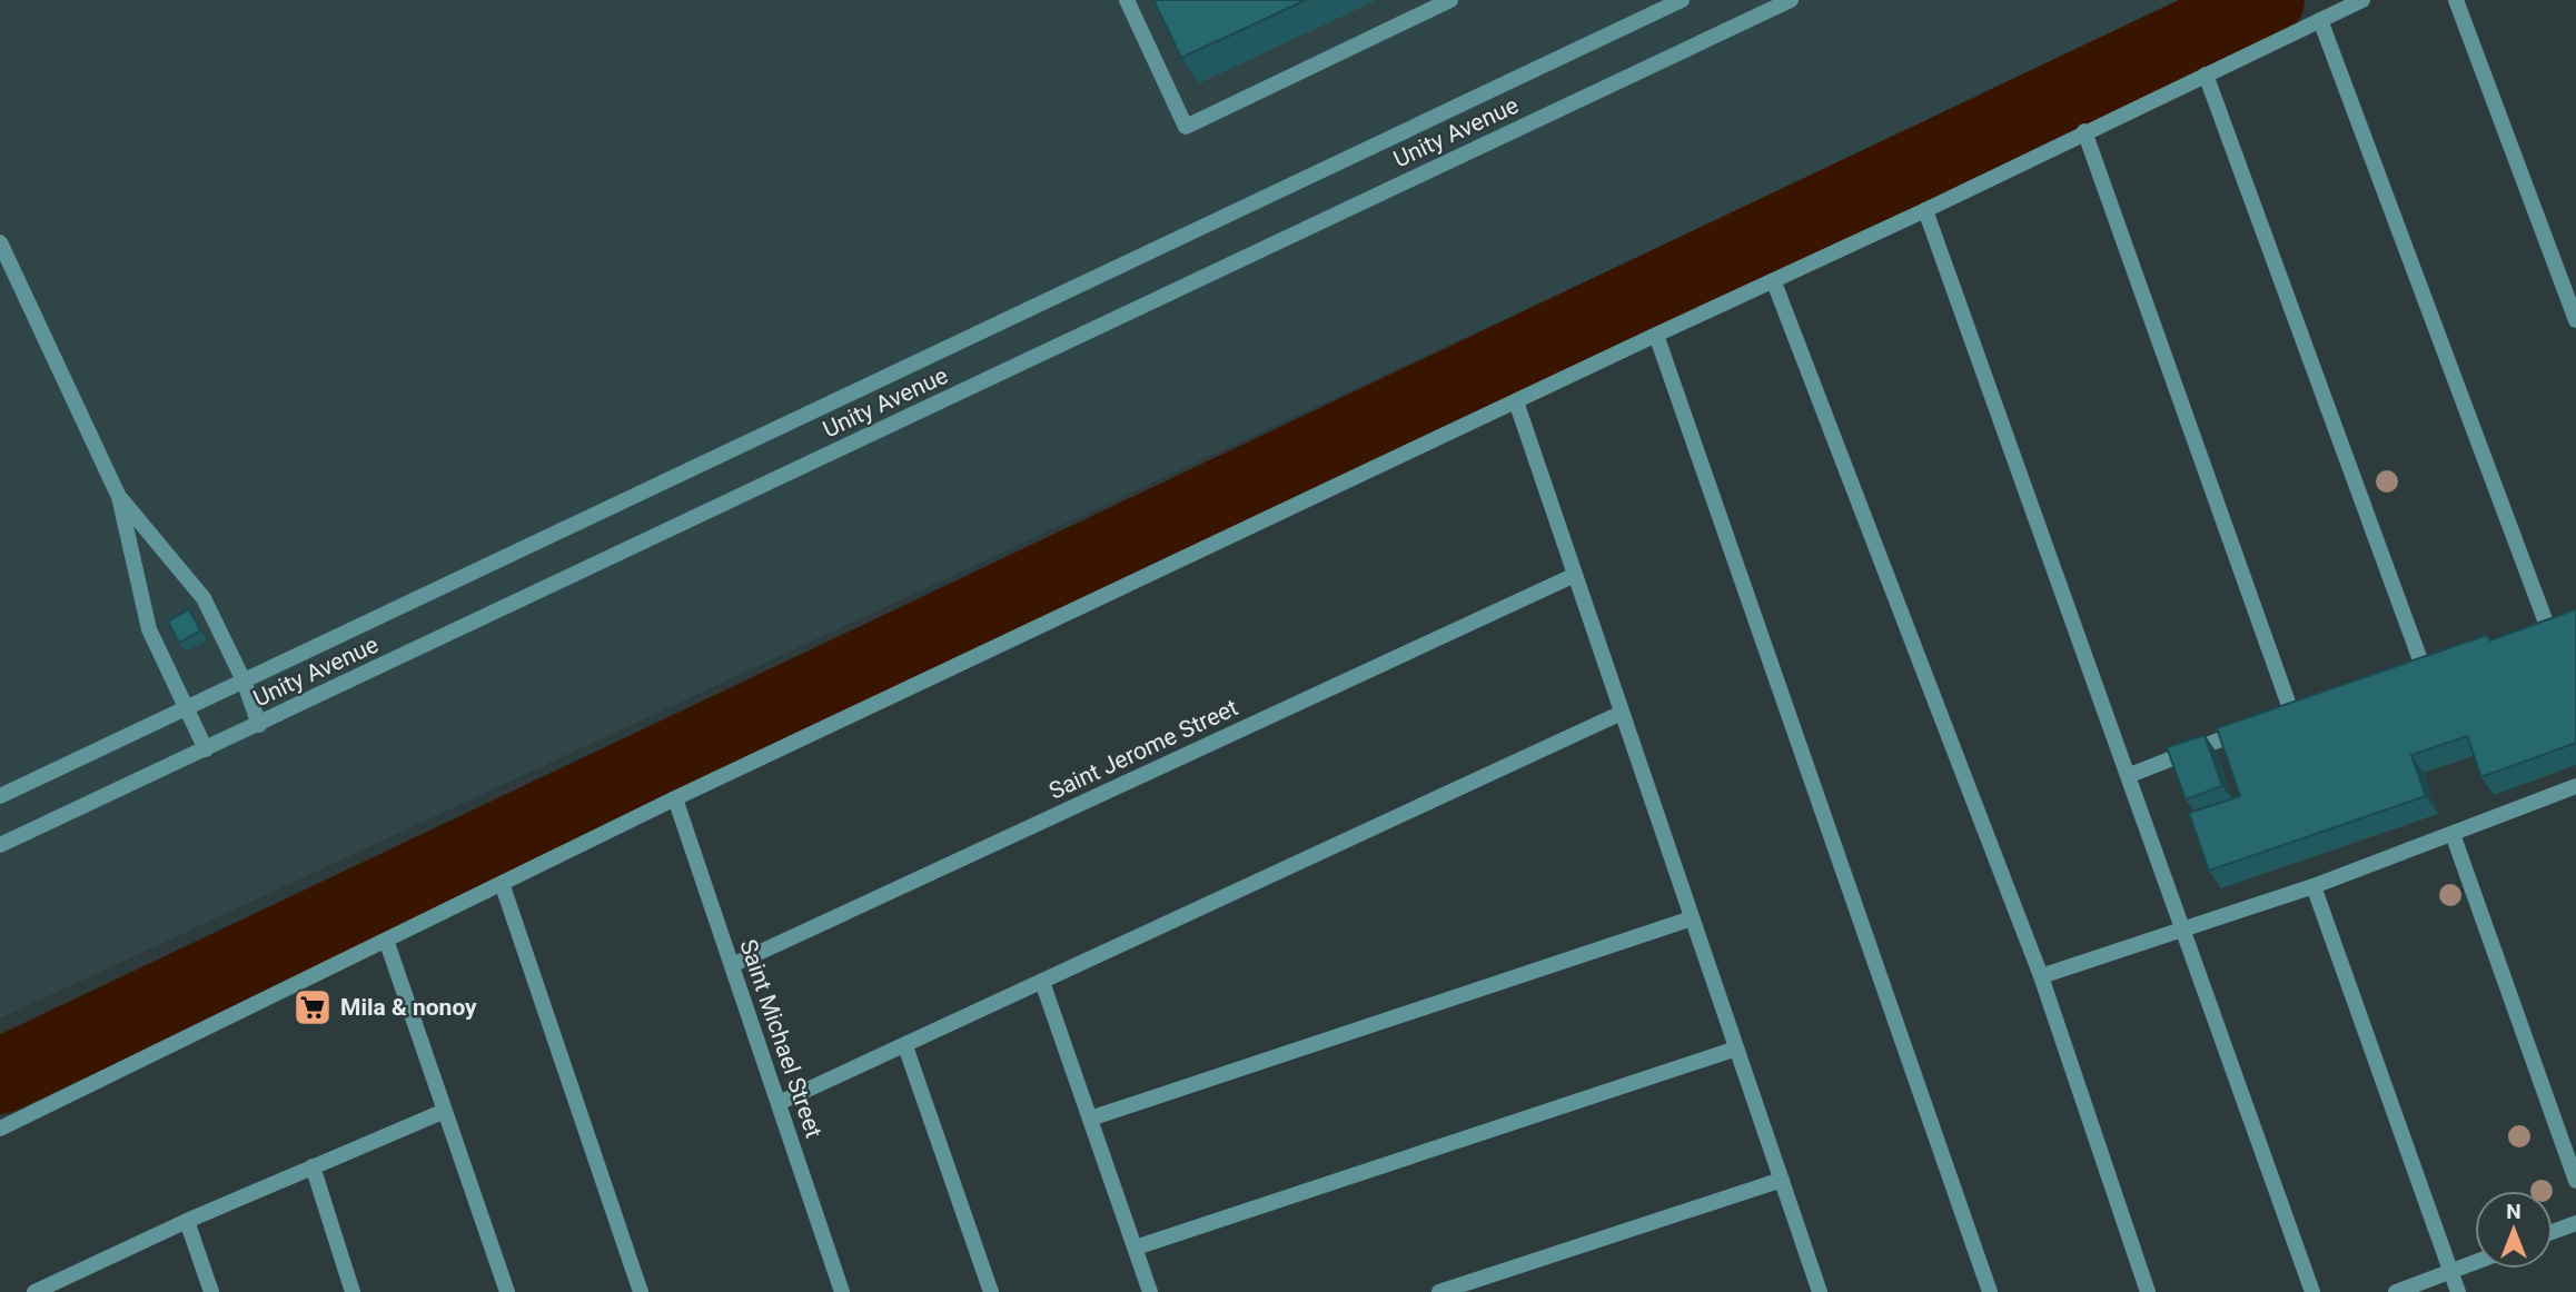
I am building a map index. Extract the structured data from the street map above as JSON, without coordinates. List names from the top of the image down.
{
  "streets": {
    "street": ["Unity Avenue", "Saint Jerome Street", "Saint Michael Street"]
  },
  "crossings": [
    ["Saint Jerome Street", "Saint Michael Street"]
  ],
  "places": {
    "supermarket": ["Mila & nonoy"]
  },
  "north": "top"
}
